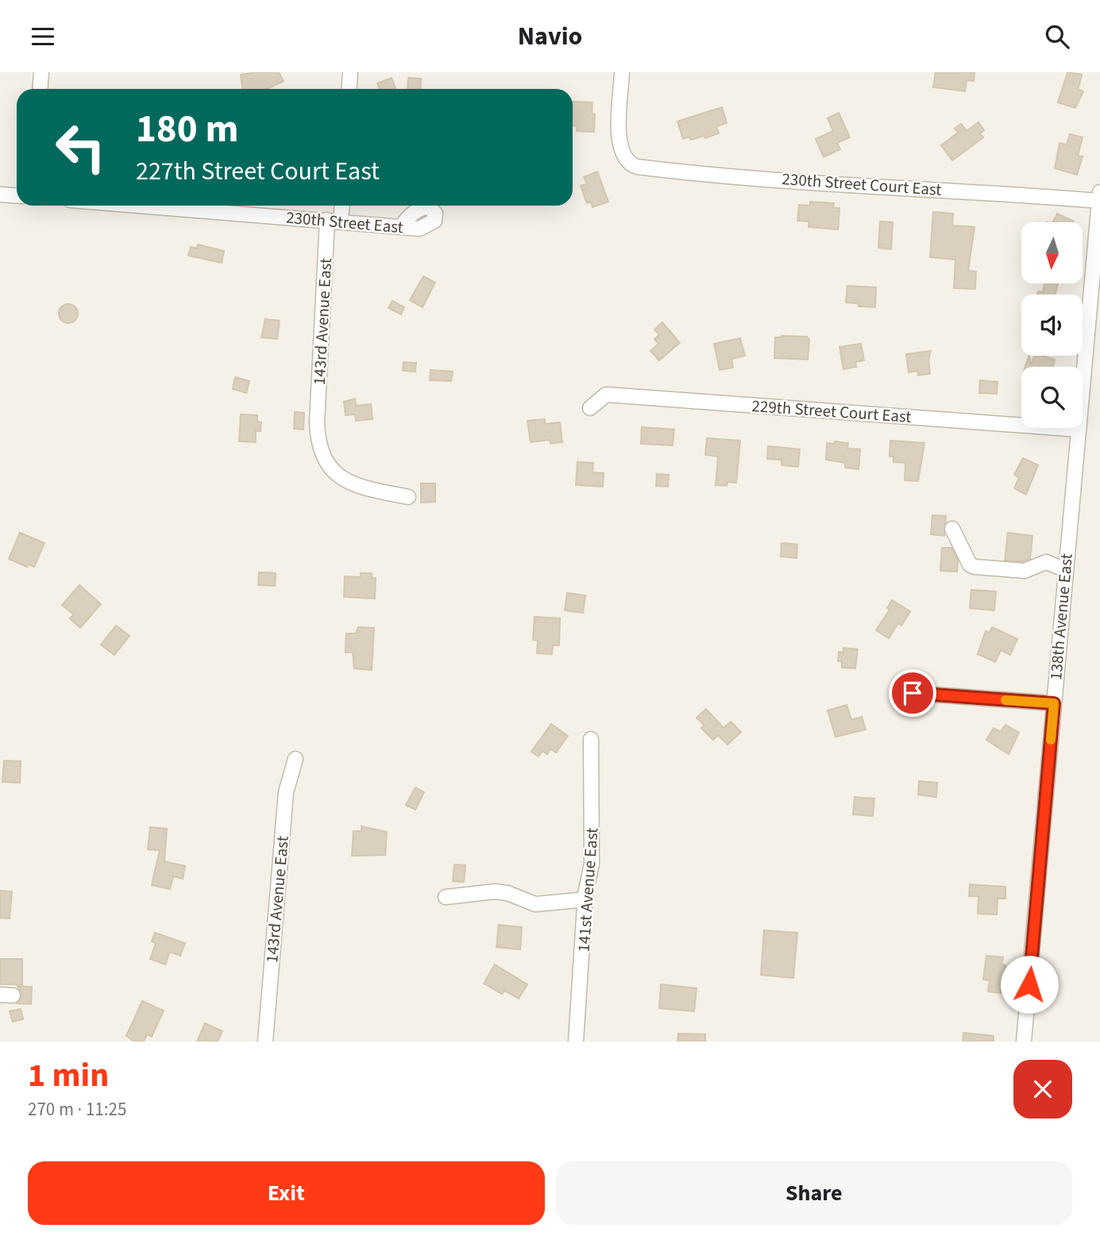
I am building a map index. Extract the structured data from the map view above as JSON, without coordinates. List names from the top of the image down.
{
  "streets": {
    "street": [
      "230th Street Court East",
      "230th Street East",
      "143rd Avenue East",
      "229th Street Court East",
      "138th Avenue East",
      "141st Avenue East"
    ]
  },
  "crossings": [
    ["230th Street Court East", "138th Avenue East"],
    ["230th Street East", "143rd Avenue East"],
    ["229th Street Court East", "138th Avenue East"]
  ],
  "north": "bottom",
  "page": {
    "header": "Navio",
    "turn": ["180 m", "227th Street Court East"],
    "heading": ["1 min", "270 m · 11:25"],
    "buttons": ["Exit", "Share"]
  }
}
